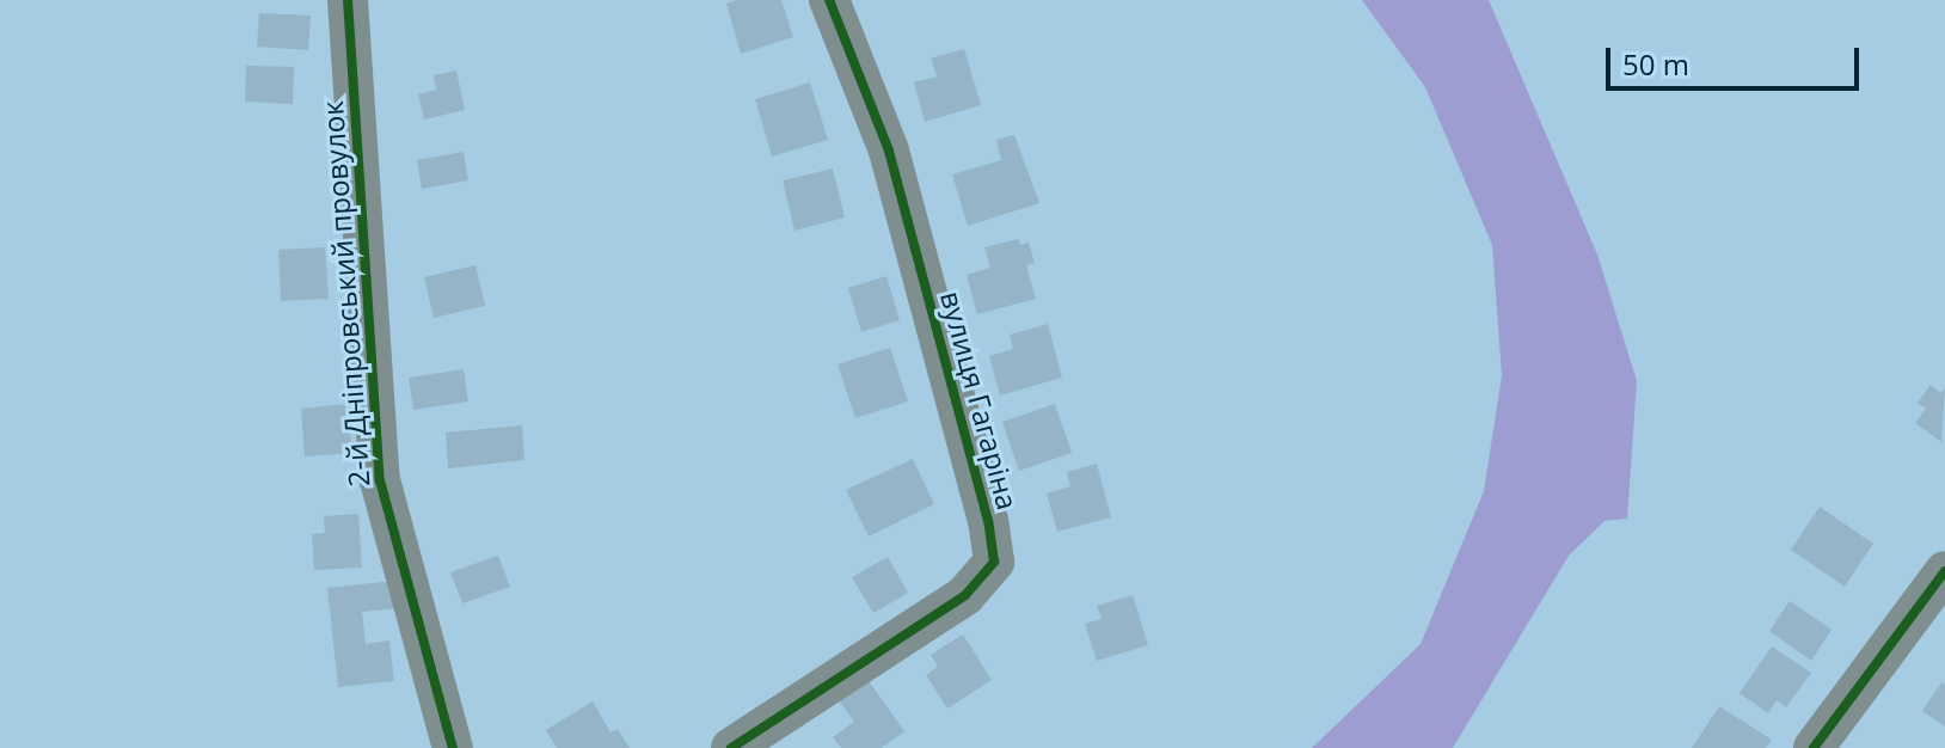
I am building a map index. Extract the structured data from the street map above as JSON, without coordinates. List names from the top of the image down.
{
  "streets": {
    "street": ["2-й Дніпровський провулок", "вулиця Гагаріна"]
  },
  "scale_bar": "50 m"
}
